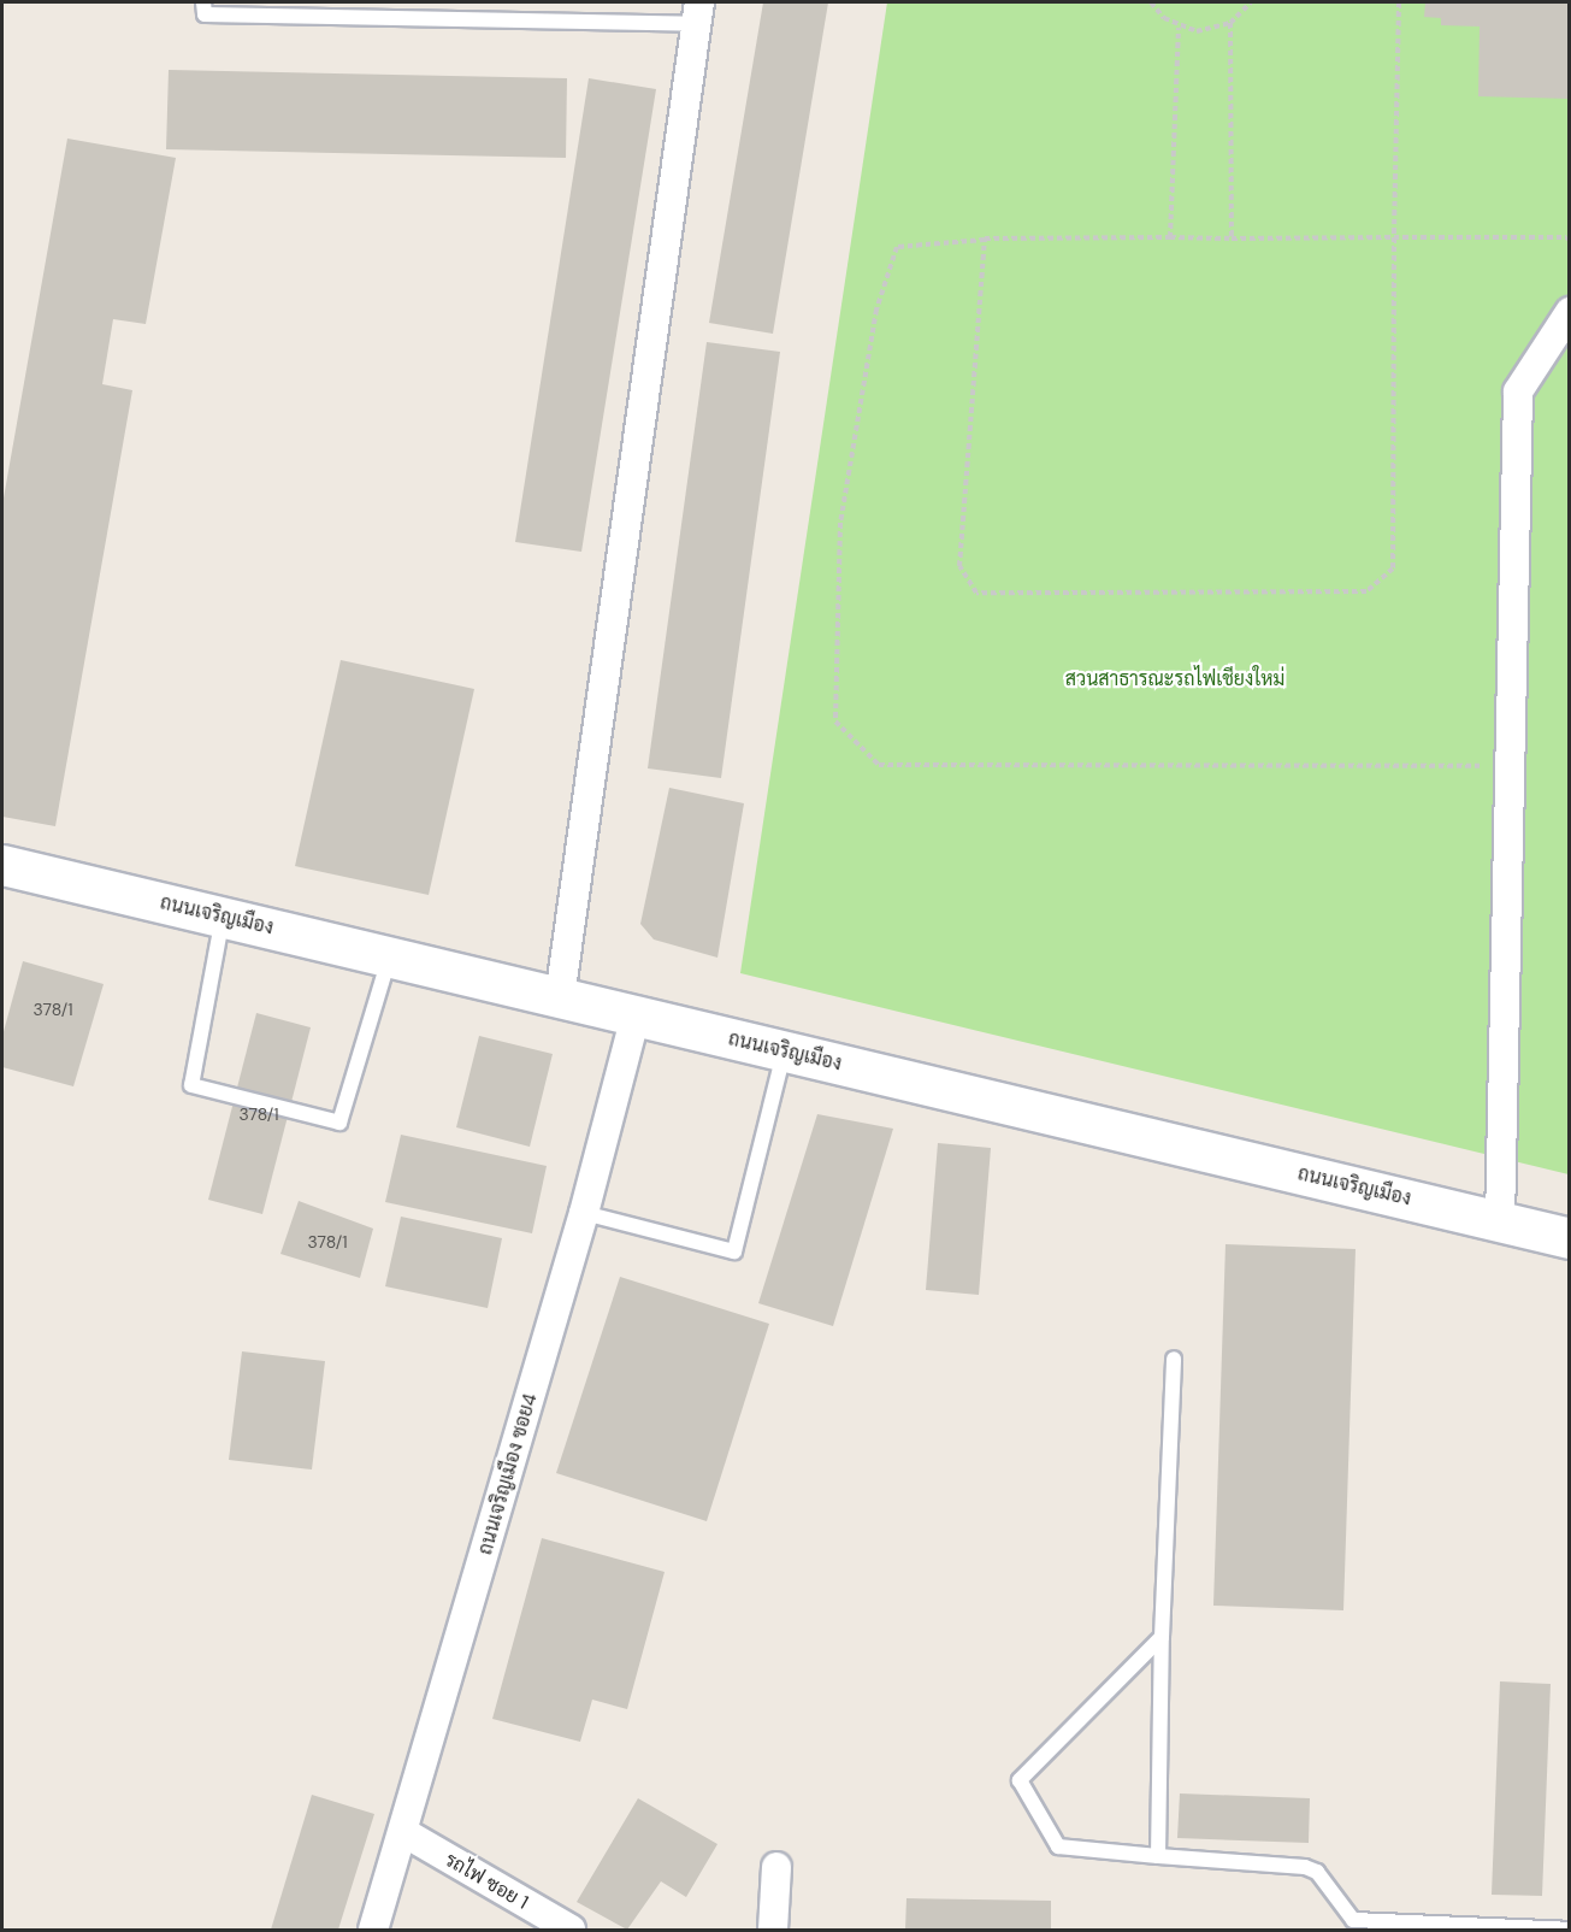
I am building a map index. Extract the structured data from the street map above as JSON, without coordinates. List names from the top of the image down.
{
  "streets": {
    "main road": ["ถนนเจริญเมือง"],
    "street": ["ถนนเจริญเมือง ซอย4", "รถไฟ ซอย 1"]
  },
  "crossings": [
    ["ถนนเจริญเมือง", "ถนนเจริญเมือง ซอย4"],
    ["ถนนเจริญเมือง ซอย4", "รถไฟ ซอย 1"]
  ],
  "parks": ["สวนสาธารณะรถไฟเชียงใหม่"],
  "house_numbers": ["378/1", "378/1", "378/1"]
}
